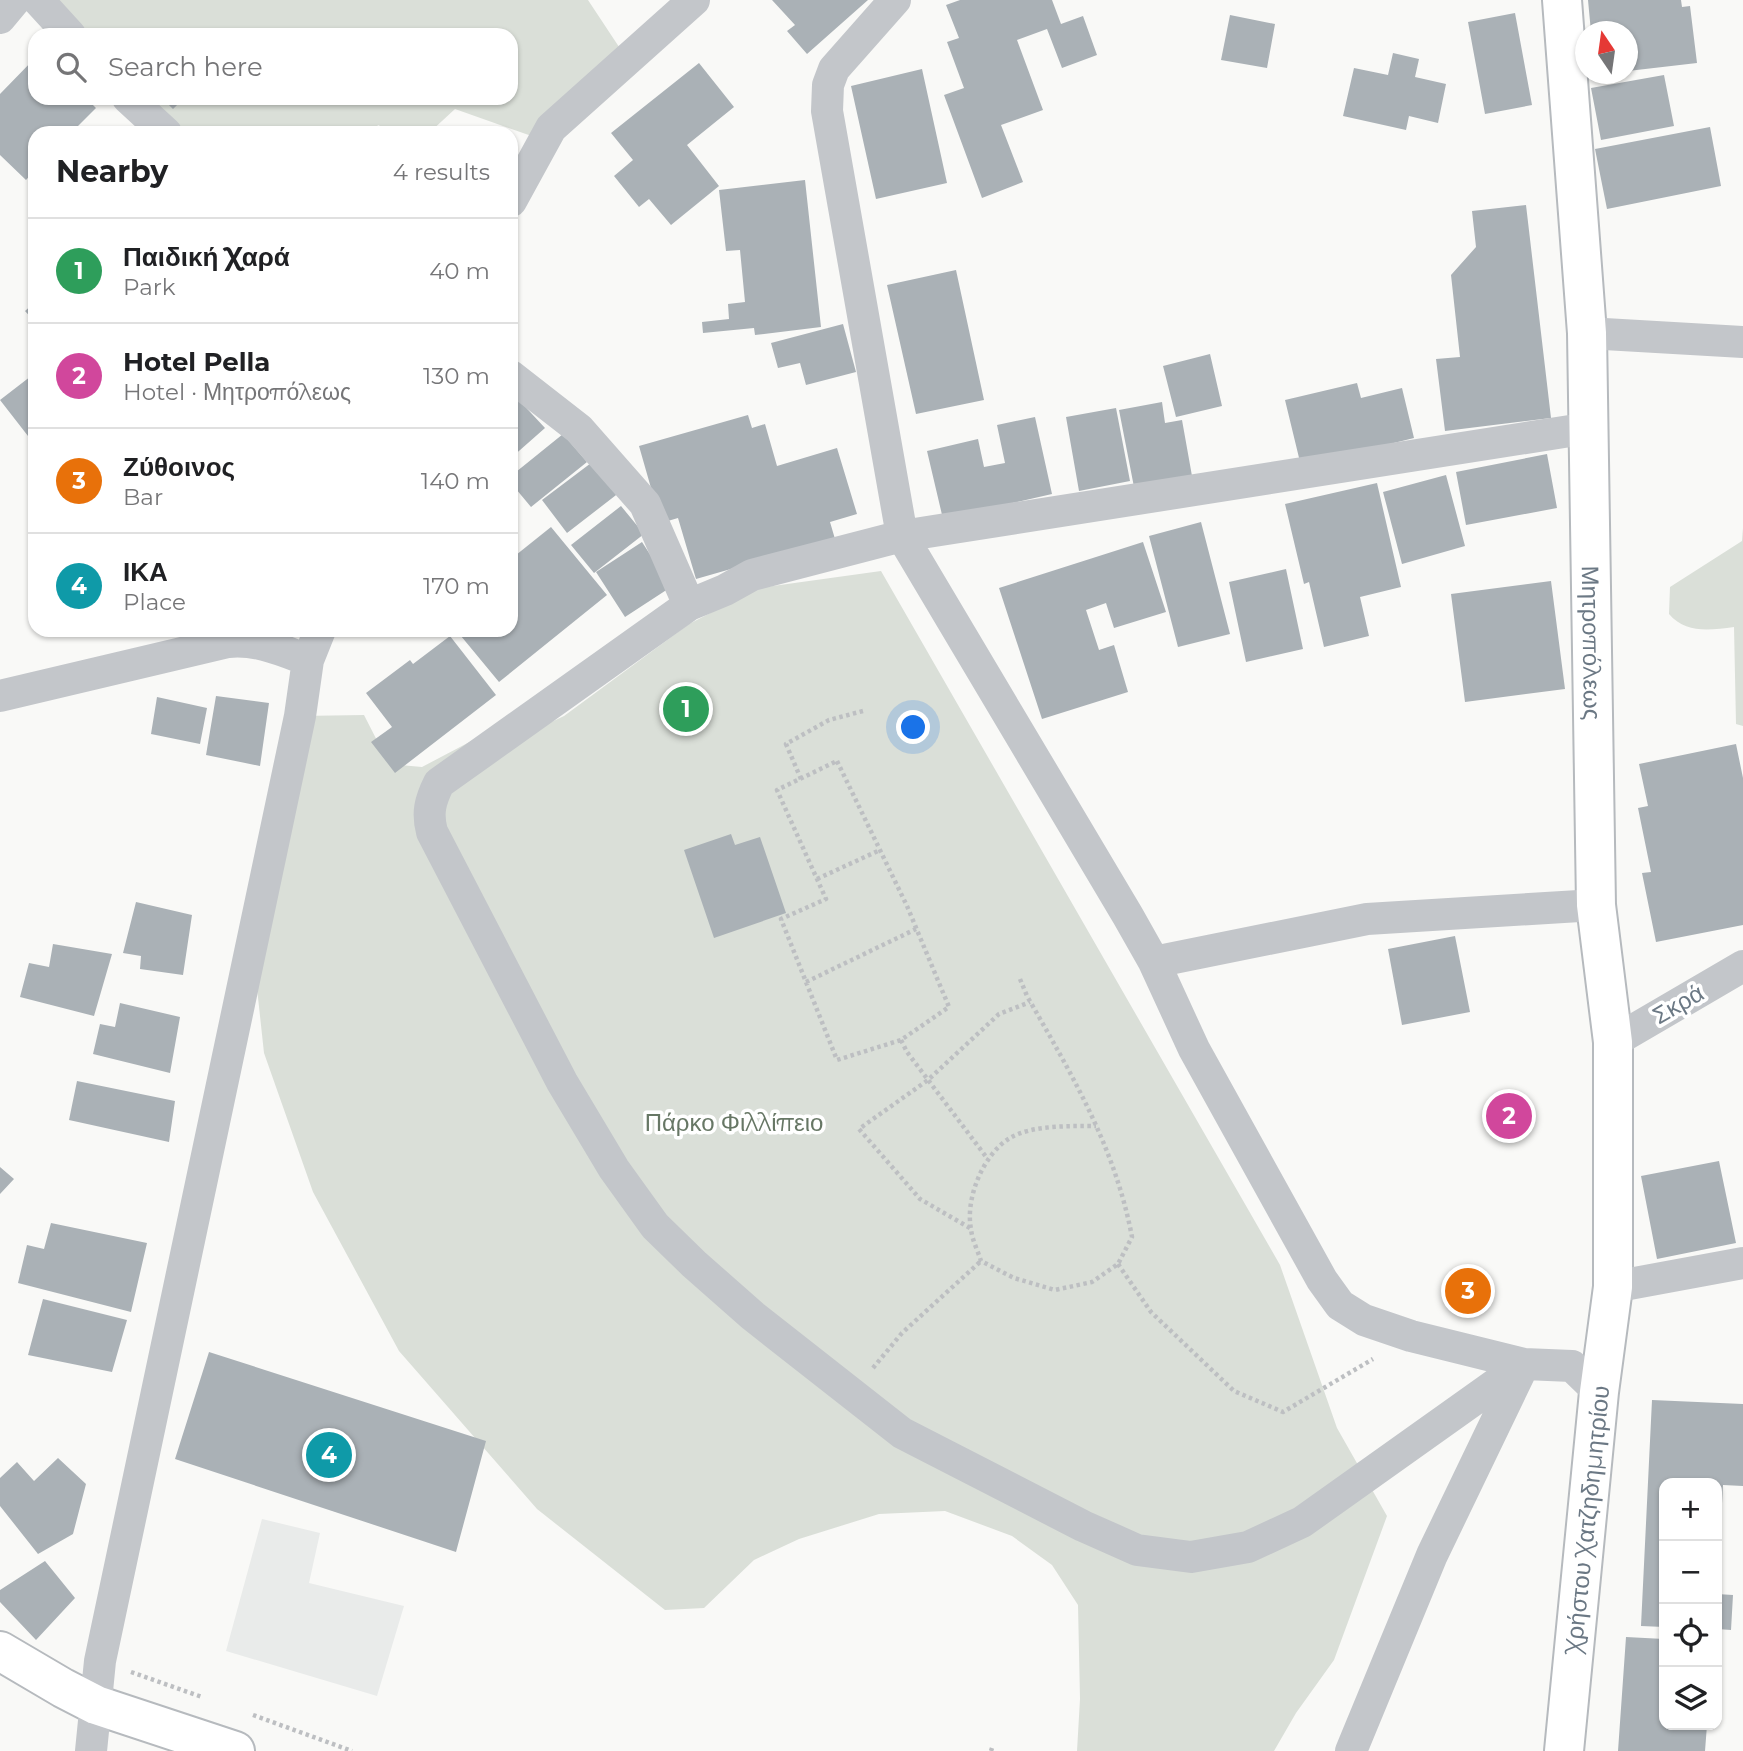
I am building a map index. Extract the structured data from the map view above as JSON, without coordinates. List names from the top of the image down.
{
  "streets": {
    "main road": ["Μητροπόλεως", "Χρήστου Χατζηδημητρίου"],
    "street": ["Σκρά"]
  },
  "crossings": [
    ["Μητροπόλεως", "Σκρά"],
    ["Μητροπόλεως", "Χρήστου Χατζηδημητρίου"]
  ],
  "parks": ["Πάρκο Φιλλίπειο"],
  "north": "top",
  "page": {
    "search": "Search here",
    "heading": ["Nearby", "4 results"],
    "list": [
      {
        "mark": "1",
        "name": "Παιδική Χαρά",
        "note": "Park",
        "value": "40 m"
      },
      {
        "mark": "2",
        "name": "Hotel Pella",
        "note": "Hotel · Μητροπόλεως",
        "value": "130 m"
      },
      {
        "mark": "3",
        "name": "Ζύθοινος",
        "note": "Bar",
        "value": "140 m"
      },
      {
        "mark": "4",
        "name": "ΙΚΑ",
        "note": "Place",
        "value": "170 m"
      }
    ],
    "pins": [
      "1",
      "2",
      "3",
      "4"
    ],
    "map_buttons": ["+", "−"]
  }
}
